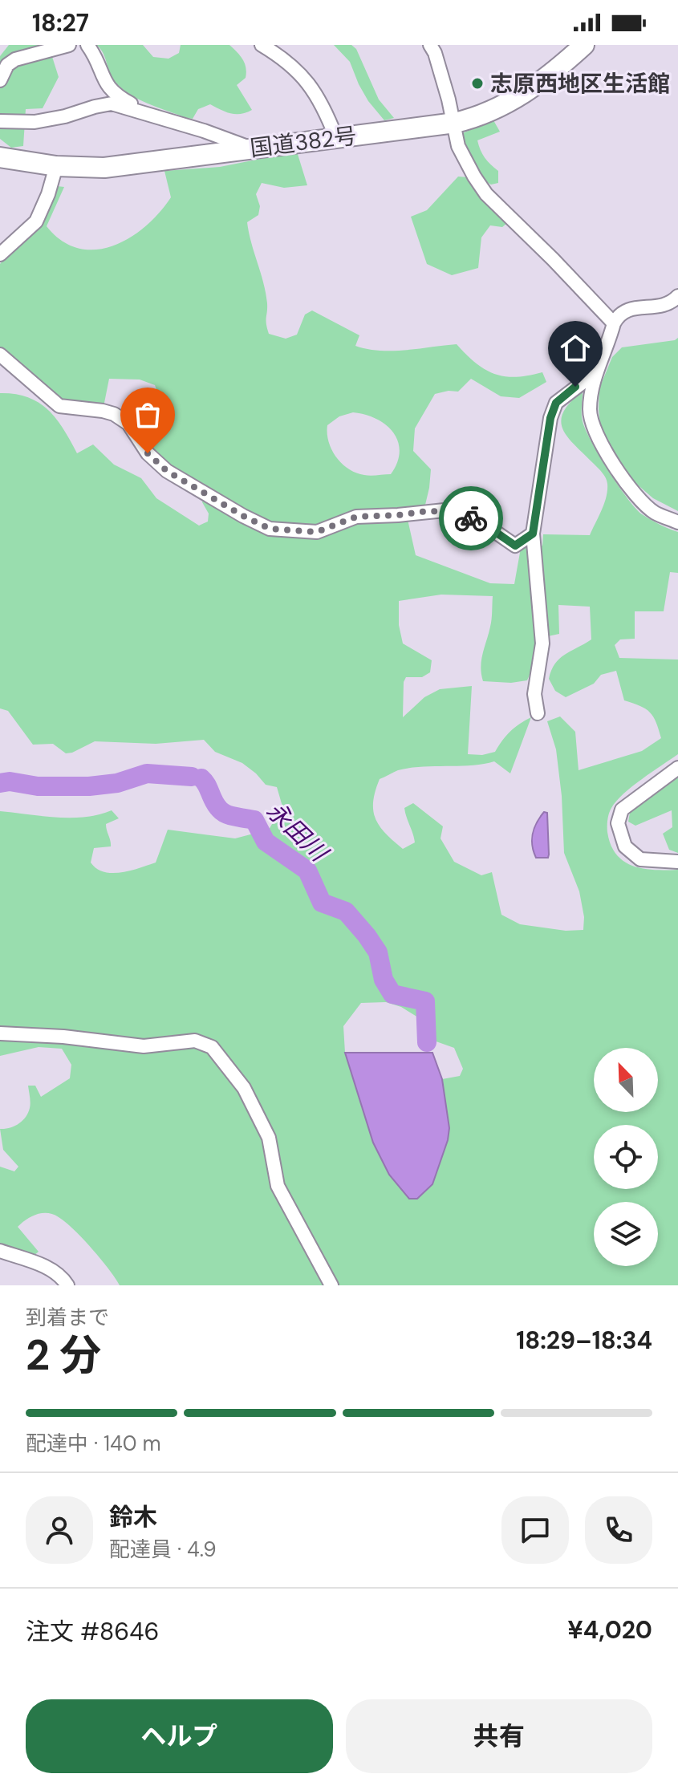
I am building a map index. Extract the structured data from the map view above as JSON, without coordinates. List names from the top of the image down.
{
  "streets": {
    "highway": ["国道382号"]
  },
  "water": ["永田川"],
  "places": ["志原西地区生活館"],
  "north": "top left",
  "page": {
    "status": "18:27",
    "heading": ["2 分", "到着まで", "18:29–18:34"],
    "panel": [
      "鈴木",
      "配達員 · 4.9",
      "注文 #8646",
      "¥4,020"
    ],
    "bar": "配達中 · 140 m",
    "buttons": ["ヘルプ", "共有"]
  }
}
